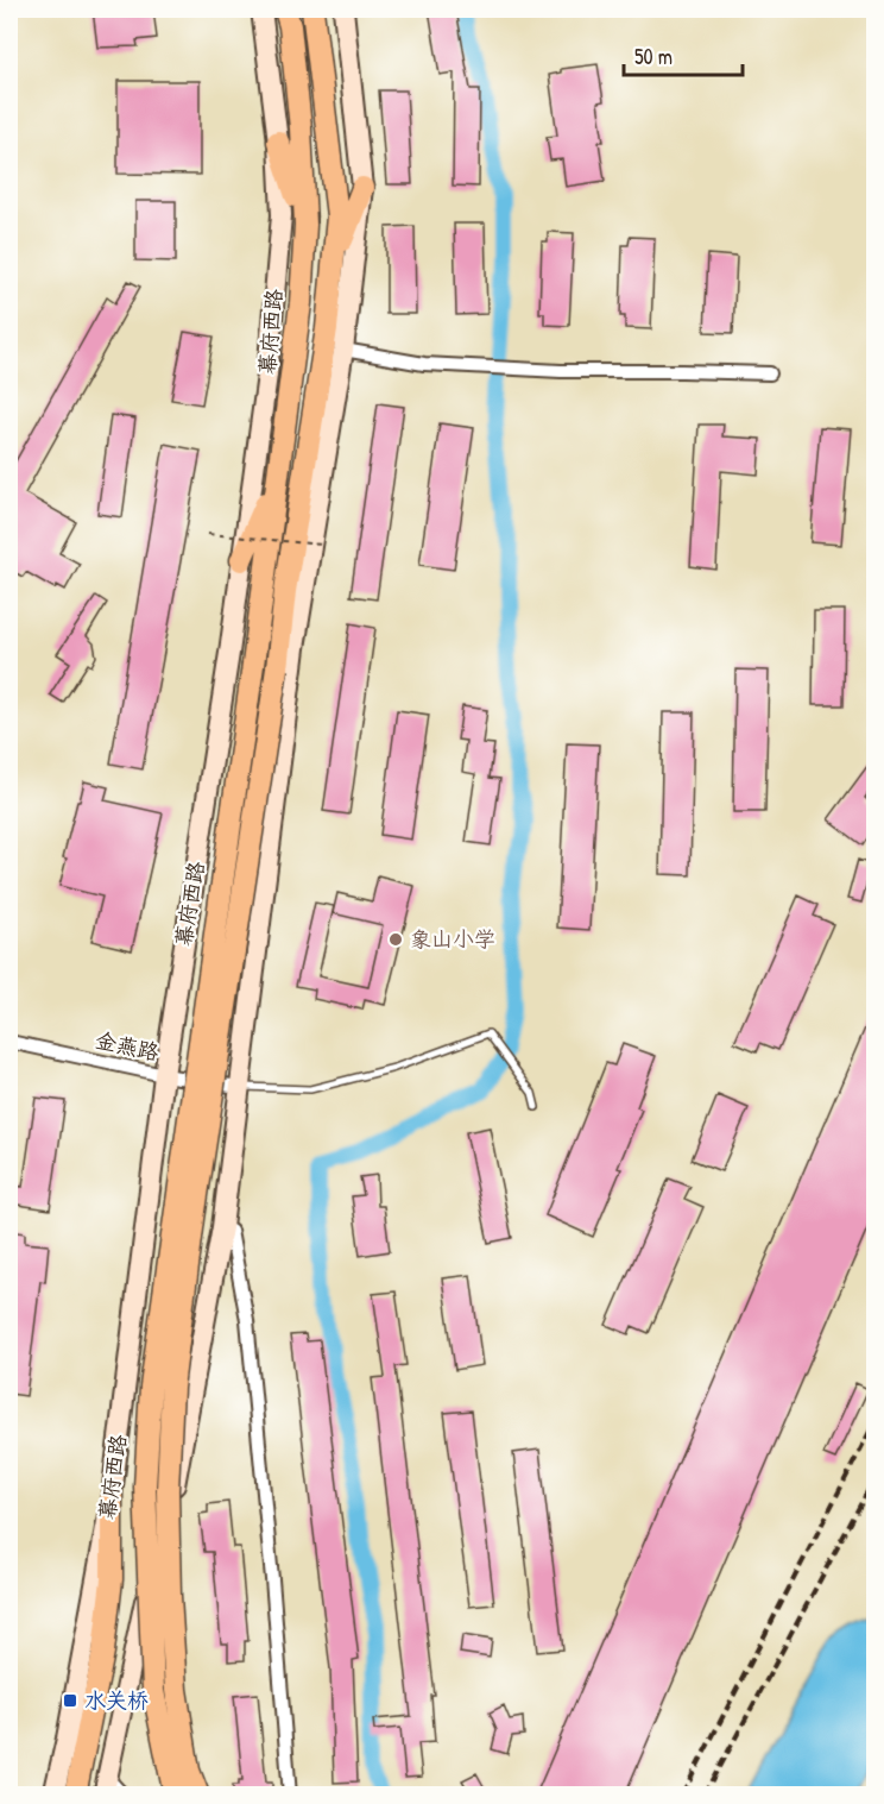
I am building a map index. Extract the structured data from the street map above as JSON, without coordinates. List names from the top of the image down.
{
  "streets": {
    "highway": ["幕府西路"],
    "street": ["金燕路"]
  },
  "crossings": [
    ["幕府西路", "金燕路"]
  ],
  "places": {
    "other": ["象山小学"],
    "transit": ["水关桥"]
  },
  "scale_bar": "50 m"
}
